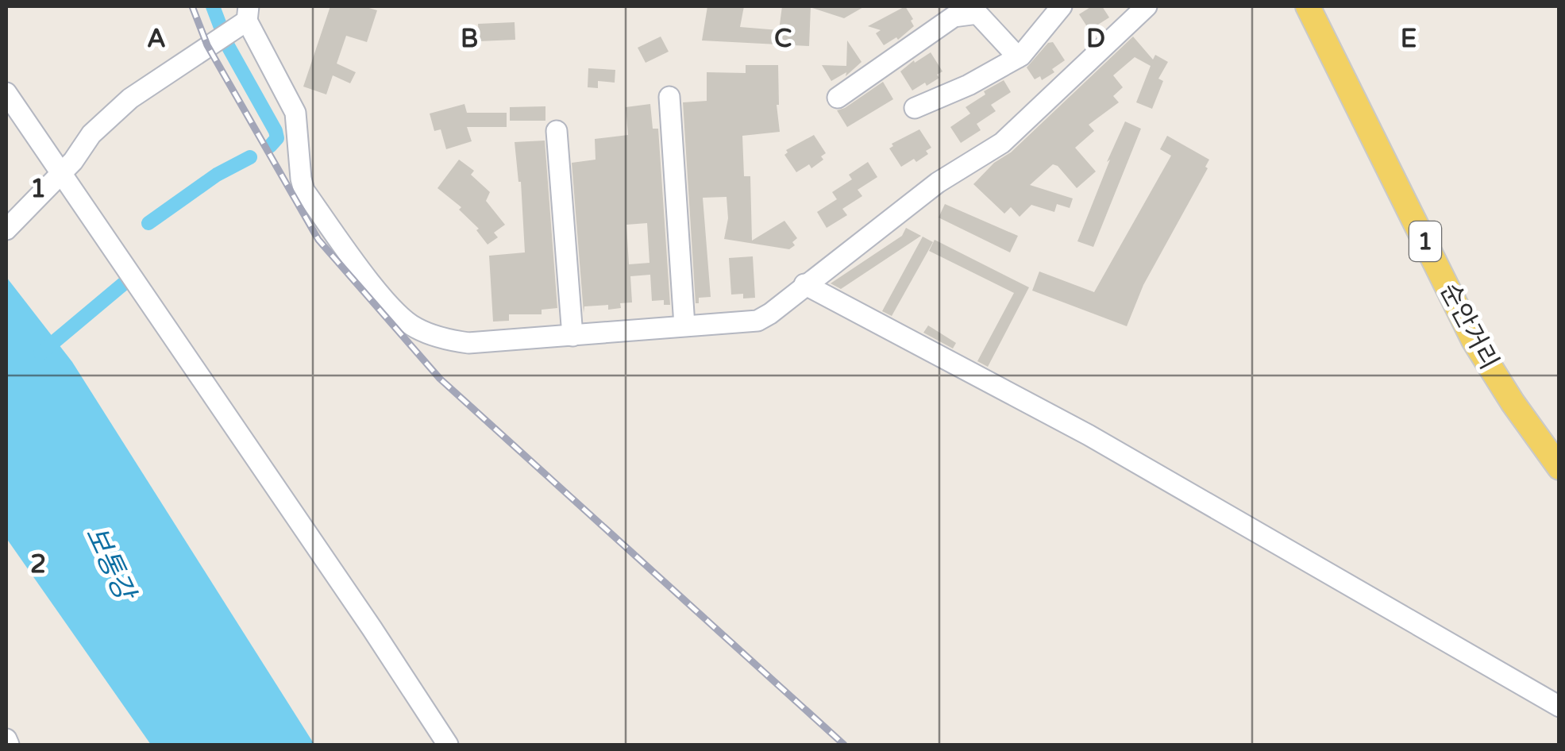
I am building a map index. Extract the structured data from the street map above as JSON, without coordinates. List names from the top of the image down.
{
  "streets": {
    "main road": ["1", "순안거리"]
  },
  "water": ["보통강"],
  "grid": {
    "columns": [
      "A",
      "B",
      "C",
      "D",
      "E"
    ],
    "rows": ["1", "2"]
  }
}
